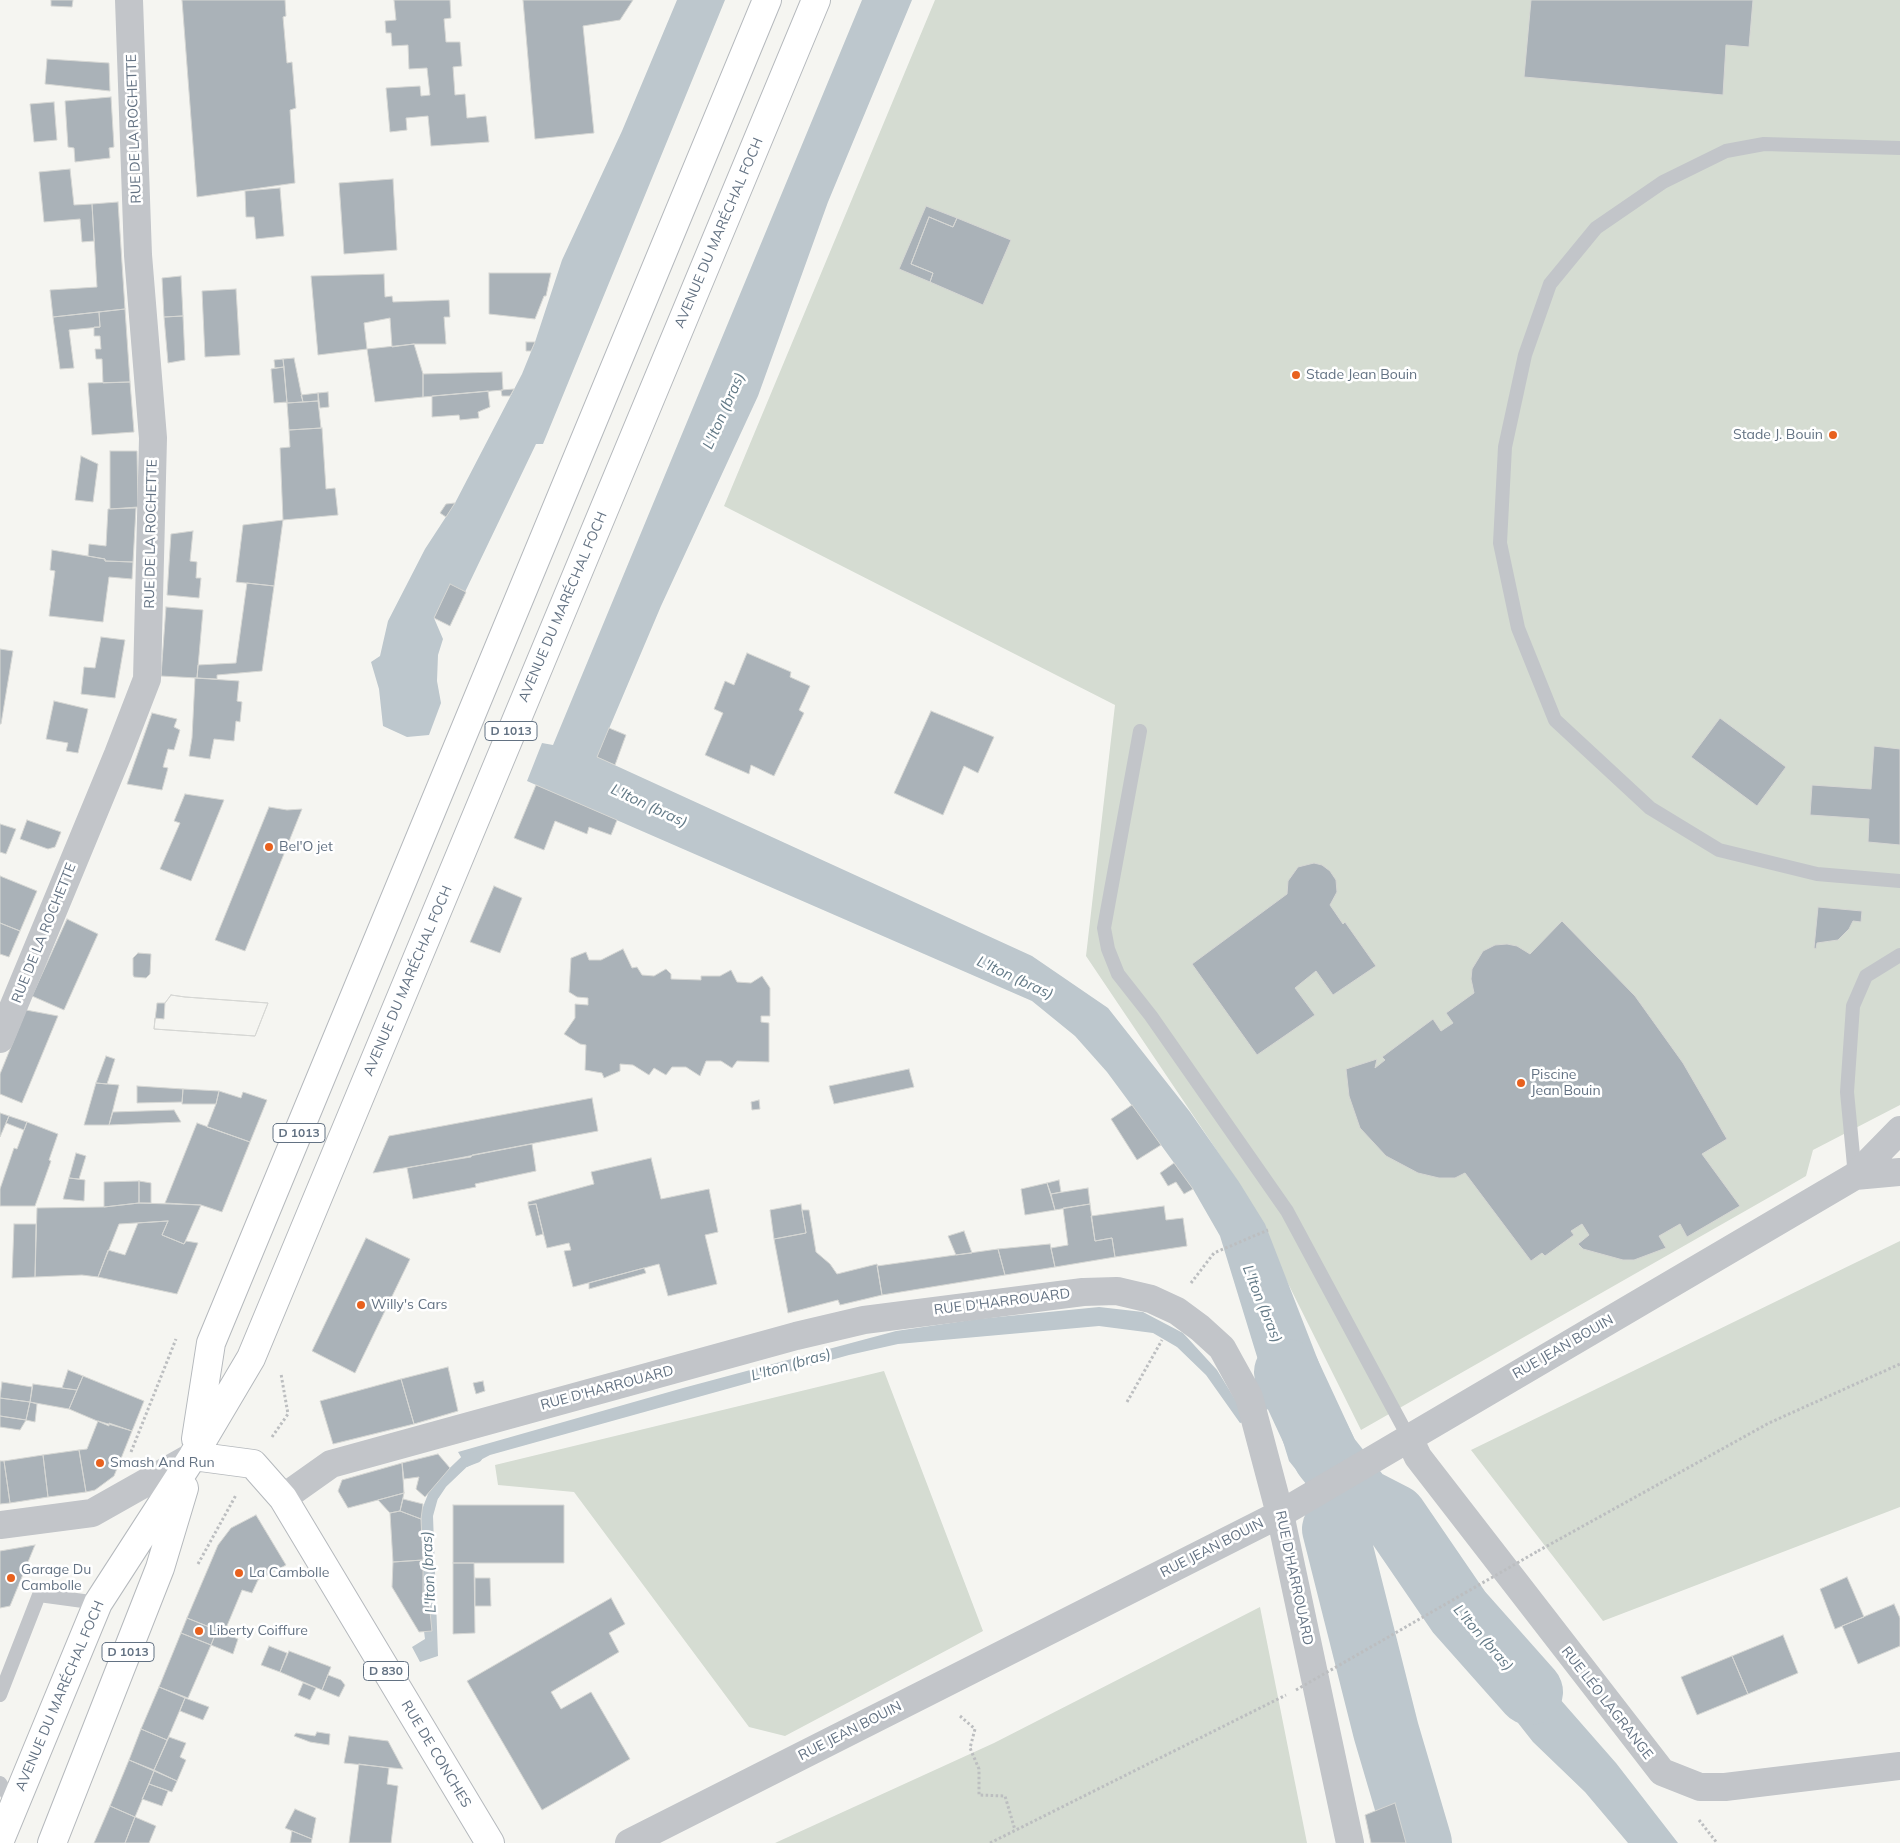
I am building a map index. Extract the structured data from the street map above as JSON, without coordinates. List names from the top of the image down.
{
  "streets": {
    "main road": [
      "AVENUE DU MARÉCHAL FOCH",
      "D 1013",
      "D 830",
      "RUE DE CONCHES"
    ],
    "street": [
      "RUE DE LA ROCHETTE",
      "RUE D'HARROUARD",
      "RUE JEAN BOUIN",
      "RUE LÉO LAGRANGE"
    ]
  },
  "crossings": [
    ["AVENUE DU MARÉCHAL FOCH", "RUE DE CONCHES"],
    ["RUE D'HARROUARD", "RUE JEAN BOUIN"],
    ["RUE D'HARROUARD", "RUE DE CONCHES"],
    ["RUE JEAN BOUIN", "RUE LÉO LAGRANGE"]
  ],
  "water": ["L'Iton (bras)"],
  "places": [
    "Stade Jean Bouin",
    "Stade J. Bouin",
    "Bel'O jet",
    "Piscine Jean Bouin",
    "Willy's Cars",
    "Smash And Run",
    "La Cambolle",
    "Garage Du Cambolle",
    "Liberty Coiffure"
  ]
}
